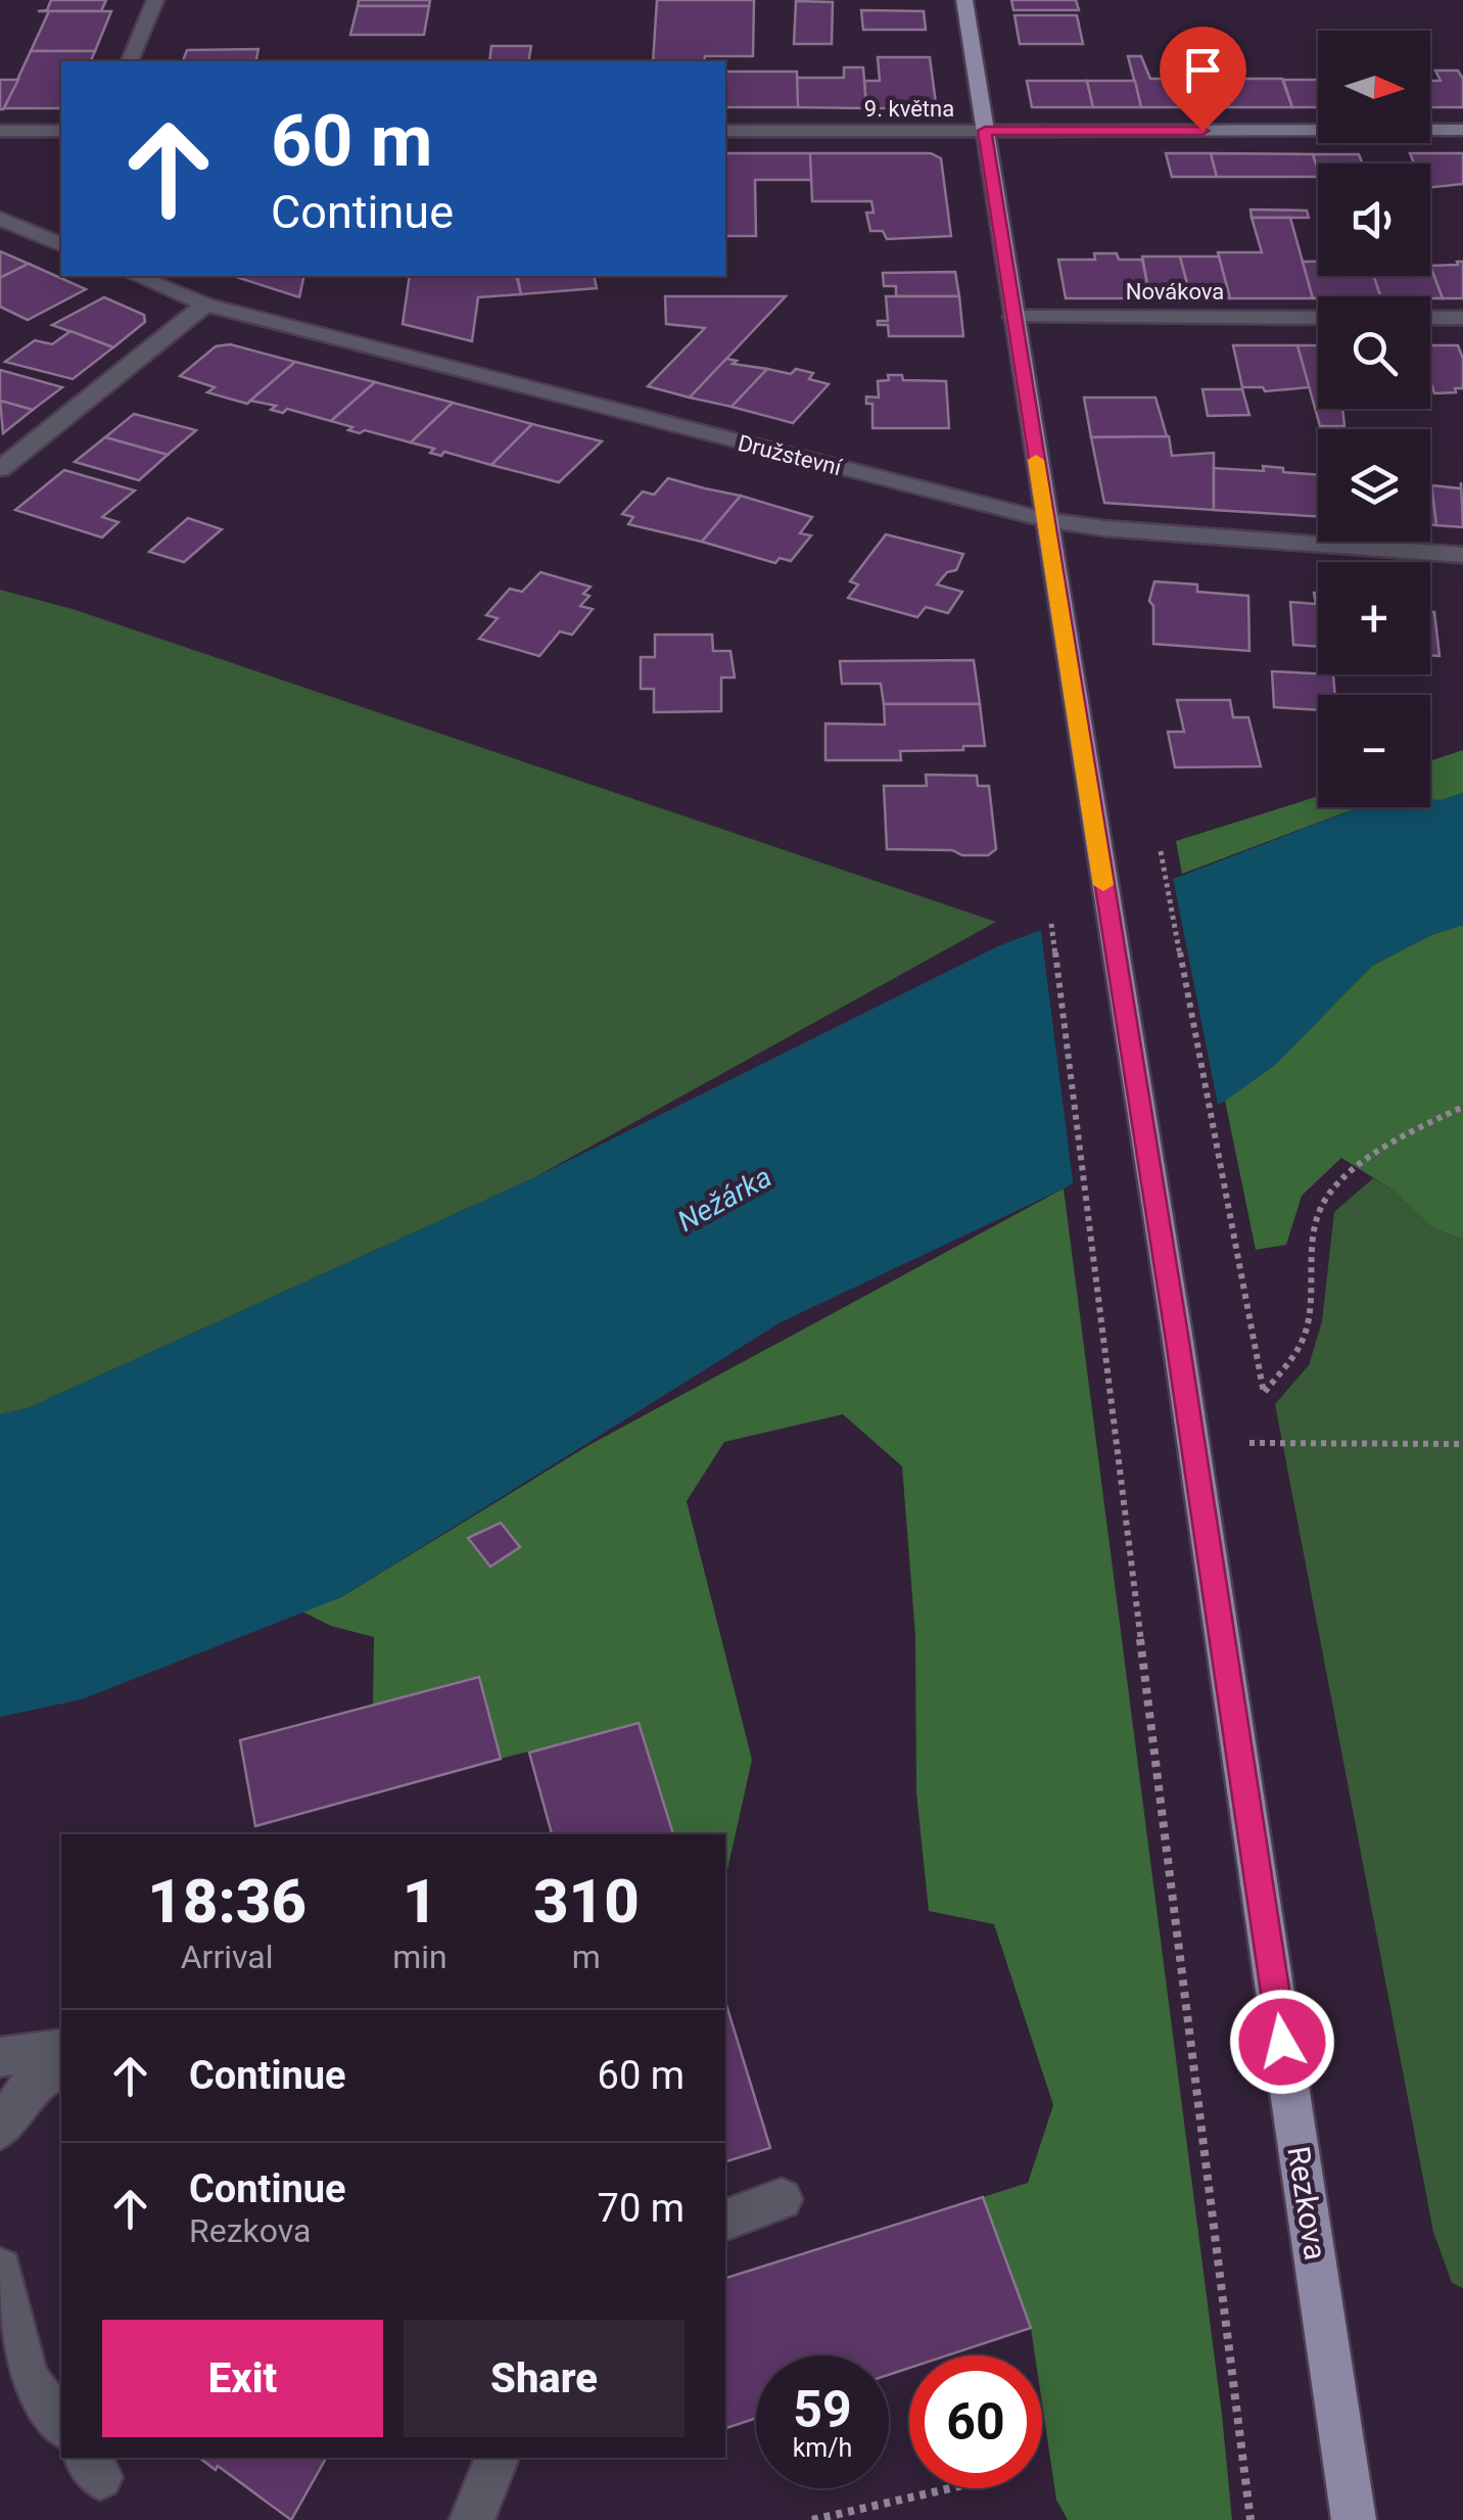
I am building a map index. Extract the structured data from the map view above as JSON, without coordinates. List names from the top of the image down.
{
  "streets": {
    "main road": ["9. května", "Rezkova"],
    "street": ["Novákova", "Družstevní"]
  },
  "crossings": [
    ["Družstevní", "Rezkova"]
  ],
  "water": ["Nežárka"],
  "north": "right",
  "page": {
    "map_buttons": ["+", "−"],
    "turn": ["60 m", "Continue"],
    "eta": [
      "18:36",
      "Arrival",
      "1",
      "min",
      "310",
      "m"
    ],
    "list": [
      {
        "name": "Continue",
        "value": "60 m"
      },
      {
        "name": "Continue",
        "note": "Rezkova",
        "value": "70 m"
      }
    ],
    "buttons": ["Exit", "Share"],
    "speed": "59 km/h",
    "limit": "60"
  }
}
